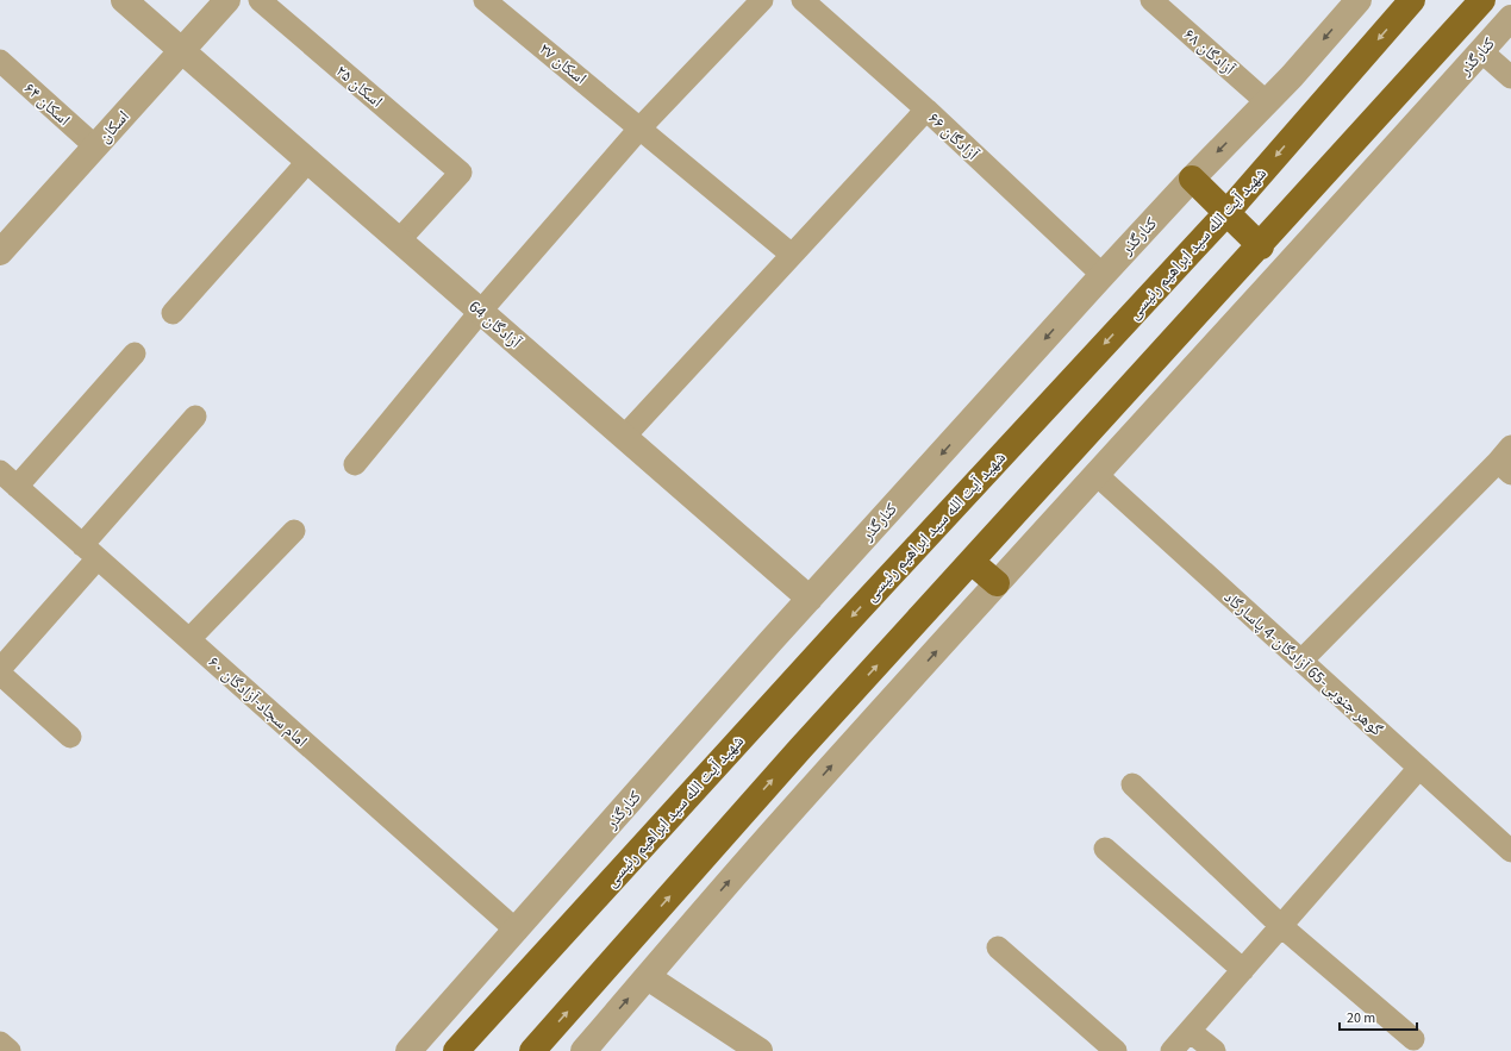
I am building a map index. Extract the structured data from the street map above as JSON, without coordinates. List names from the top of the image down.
{
  "streets": {
    "main road": ["شهید آیت الله سید ابراهیم رئیسی"],
    "street": [
      "آزادگان ۶۸",
      "کنارگذر",
      "اسکان ۲۷",
      "اسکان ۲۵",
      "اسکان ۶۴",
      "اسکان",
      "آزادگان ۶۶",
      "آزادگان 64",
      "گوهر جنوبی-65 آزادگان-4 پاسارگاد",
      "امام سجاد-آزادگان ۶۰"
    ]
  },
  "crossings": [
    ["آزادگان ۶۸", "کنارگذر"],
    ["کنارگذر", "آزادگان ۶۶"],
    ["کنارگذر", "آزادگان 64"],
    ["کنارگذر", "گوهر جنوبی-65 آزادگان-4 پاسارگاد"],
    ["کنارگذر", "امام سجاد-آزادگان ۶۰"],
    ["اسکان ۲۵", "آزادگان 64"],
    ["اسکان ۶۴", "اسکان"],
    ["اسکان", "آزادگان 64"]
  ],
  "scale_bar": "20 m"
}
